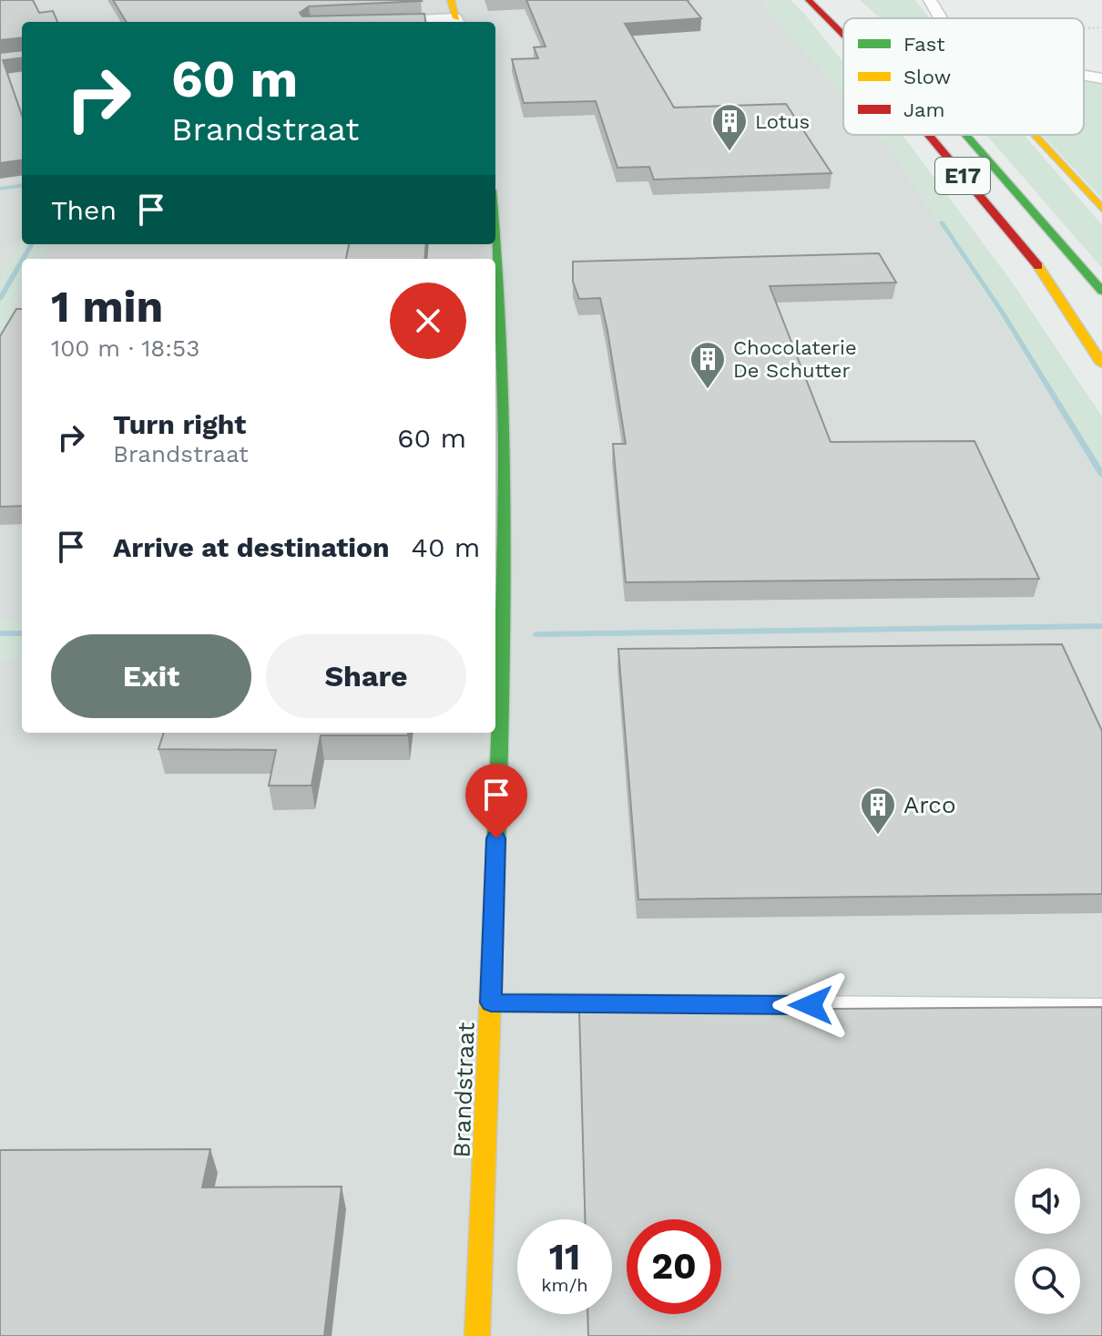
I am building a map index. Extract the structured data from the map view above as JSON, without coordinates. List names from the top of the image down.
{
  "streets": {
    "main road": ["E17", "Brandstraat"]
  },
  "places": {
    "building": ["Lotus", "Chocolaterie De Schutter", "Arco"]
  },
  "legend": ["Fast", "Slow", "Jam"],
  "page": {
    "turn": ["60 m", "Brandstraat"],
    "then": "Then",
    "heading": ["1 min", "100 m · 18:53"],
    "list": [
      {
        "name": "Turn right",
        "note": "Brandstraat",
        "value": "60 m"
      },
      {
        "name": "Arrive at destination",
        "value": "40 m"
      }
    ],
    "buttons": ["Exit", "Share"],
    "speed": "11 km/h",
    "limit": "20"
  }
}
